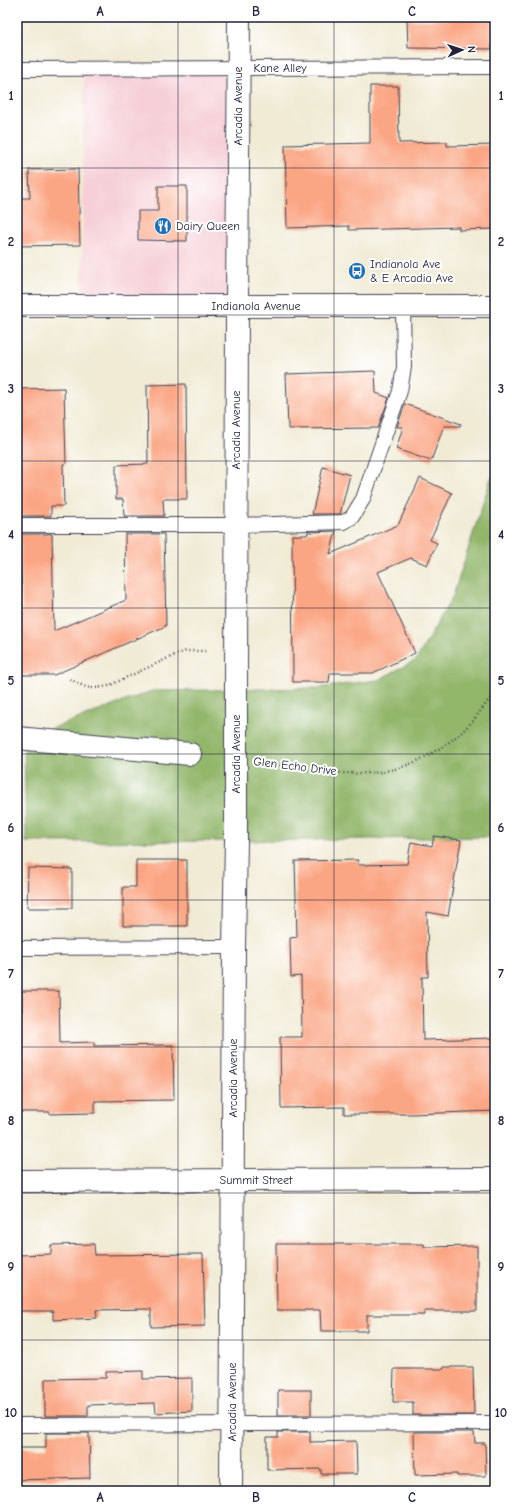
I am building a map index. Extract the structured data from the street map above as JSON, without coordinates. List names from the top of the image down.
{
  "streets": {
    "street": ["Arcadia Avenue", "Indianola Avenue", "Summit Street"],
    "lane": ["Kane Alley"],
    "path": ["Glen Echo Drive"]
  },
  "crossings": [
    ["Kane Alley", "Arcadia Avenue"],
    ["Arcadia Avenue", "Indianola Avenue"],
    ["Arcadia Avenue", "Summit Street"]
  ],
  "places": {
    "restaurant": ["Dairy Queen"],
    "bus stop": ["Indianola Ave & E Arcadia Ave"]
  },
  "north": "right",
  "grid": {
    "columns": ["A", "B", "C"],
    "rows": [
      "1",
      "2",
      "3",
      "4",
      "5",
      "6",
      "7",
      "8",
      "9",
      "10"
    ]
  }
}
